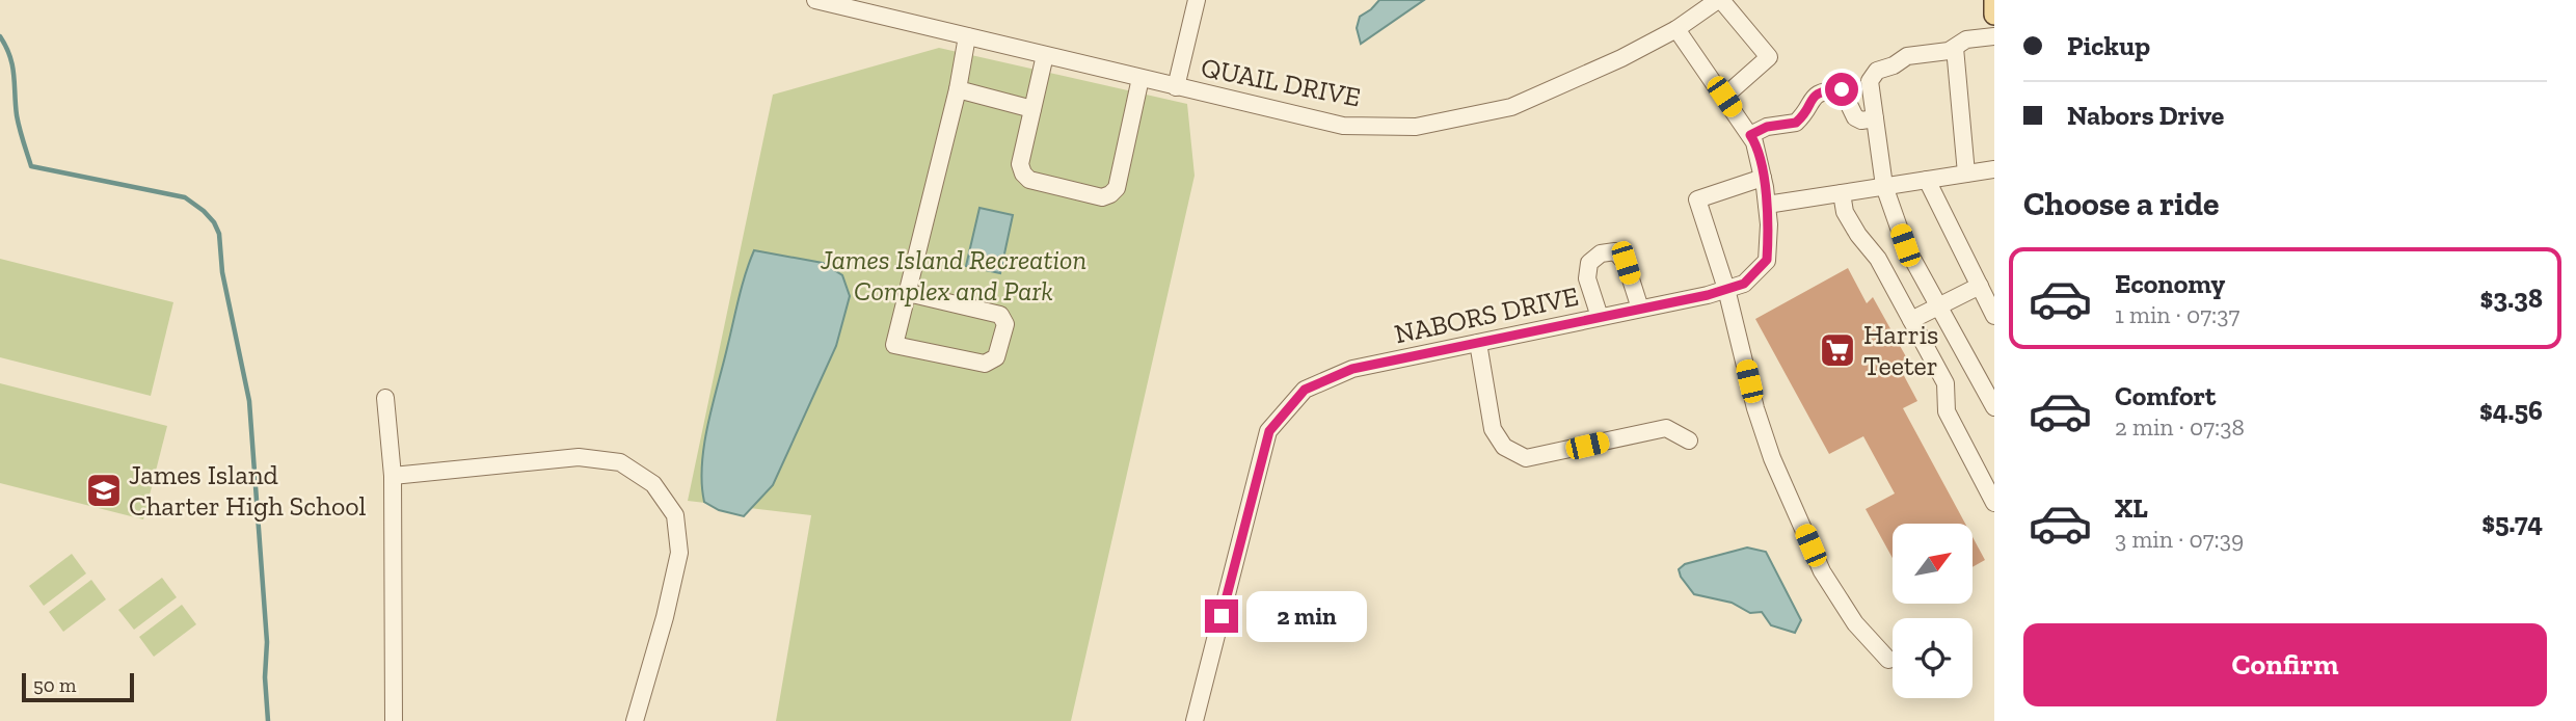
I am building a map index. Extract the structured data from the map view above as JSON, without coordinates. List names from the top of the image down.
{
  "streets": {
    "street": ["QUAIL DRIVE", "NABORS DRIVE"]
  },
  "crossings": [
    ["QUAIL DRIVE", "NABORS DRIVE"]
  ],
  "parks": ["James Island Recreation Complex and Park"],
  "places": {
    "supermarket": ["Harris Teeter"],
    "school or university": ["James Island Charter High School"]
  },
  "scale_bar": "50 m",
  "north": "top right",
  "page": {
    "banner": ["Pickup", "Nabors Drive"],
    "heading": "Choose a ride",
    "list": [
      {
        "name": "Economy",
        "note": "1 min · 07:37",
        "value": "$3.38"
      },
      {
        "name": "Comfort",
        "note": "2 min · 07:38",
        "value": "$4.56"
      },
      {
        "name": "XL",
        "note": "3 min · 07:39",
        "value": "$5.74"
      }
    ],
    "bubble": "2 min",
    "buttons": "Confirm",
    "scale": "50 m"
  }
}
